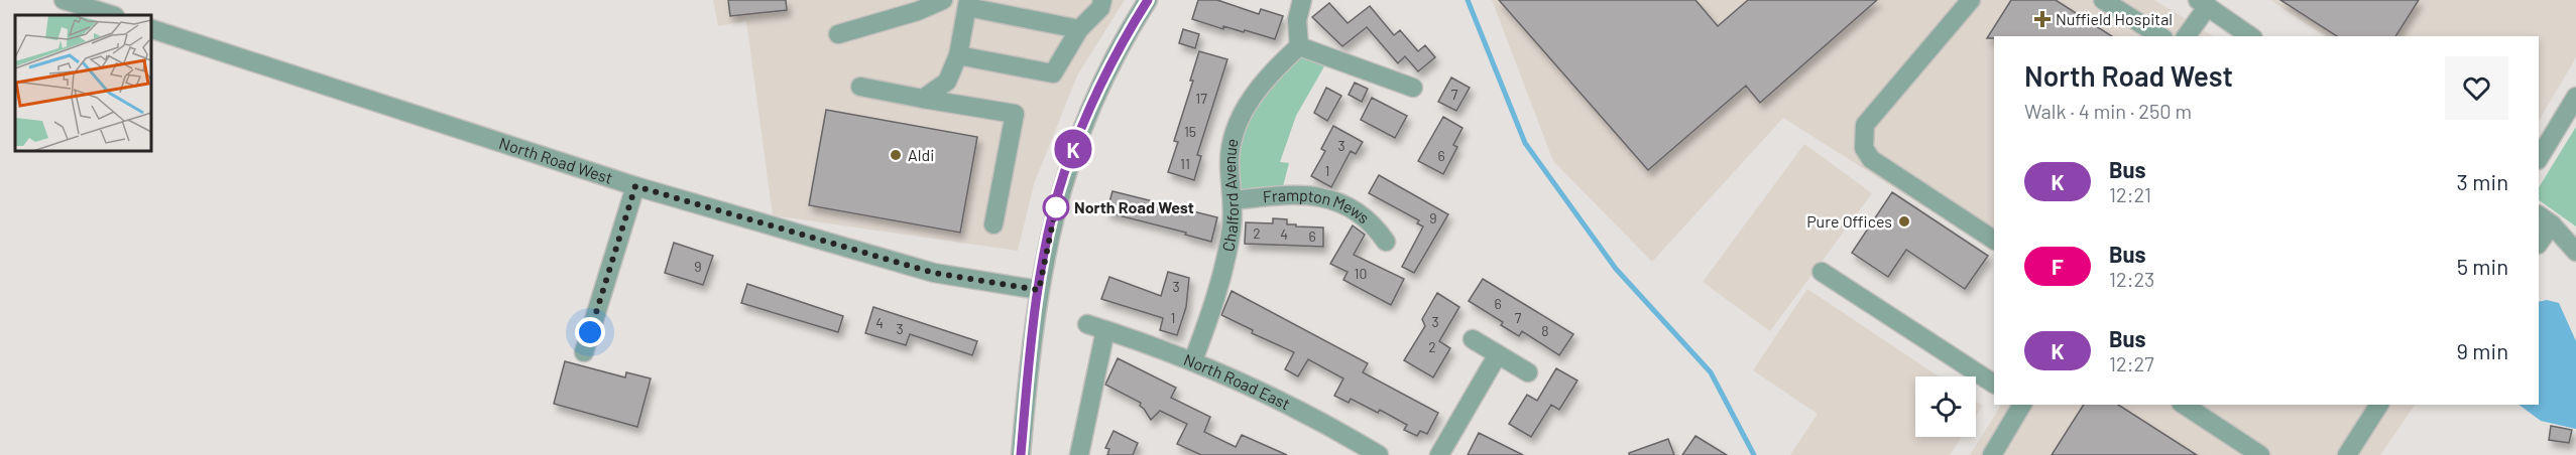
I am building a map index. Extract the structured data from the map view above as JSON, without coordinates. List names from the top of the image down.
{
  "streets": {
    "street": [
      "North Road West",
      "Chalford Avenue",
      "Frampton Mews",
      "North Road East"
    ]
  },
  "crossings": [
    ["Chalford Avenue", "Frampton Mews"],
    ["Chalford Avenue", "North Road East"]
  ],
  "places": {
    "health": ["Nuffield Hospital"],
    "other": ["Aldi", "North Road West", "Pure Offices"]
  },
  "lines": ["bus line K"],
  "house_numbers": [
    "7",
    "17",
    "15",
    "3",
    "6",
    "11",
    "1",
    "9",
    "2",
    "4",
    "6",
    "9",
    "10",
    "3",
    "6",
    "1",
    "7",
    "3",
    "4",
    "3",
    "8",
    "2"
  ],
  "page": {
    "on_map": "K",
    "heading": ["North Road West", "Walk · 4 min · 250 m"],
    "list": [
      {
        "mark": "K",
        "name": "Bus",
        "note": "12:21",
        "value": "3 min"
      },
      {
        "mark": "F",
        "name": "Bus",
        "note": "12:23",
        "value": "5 min"
      },
      {
        "mark": "K",
        "name": "Bus",
        "note": "12:27",
        "value": "9 min"
      }
    ]
  }
}
